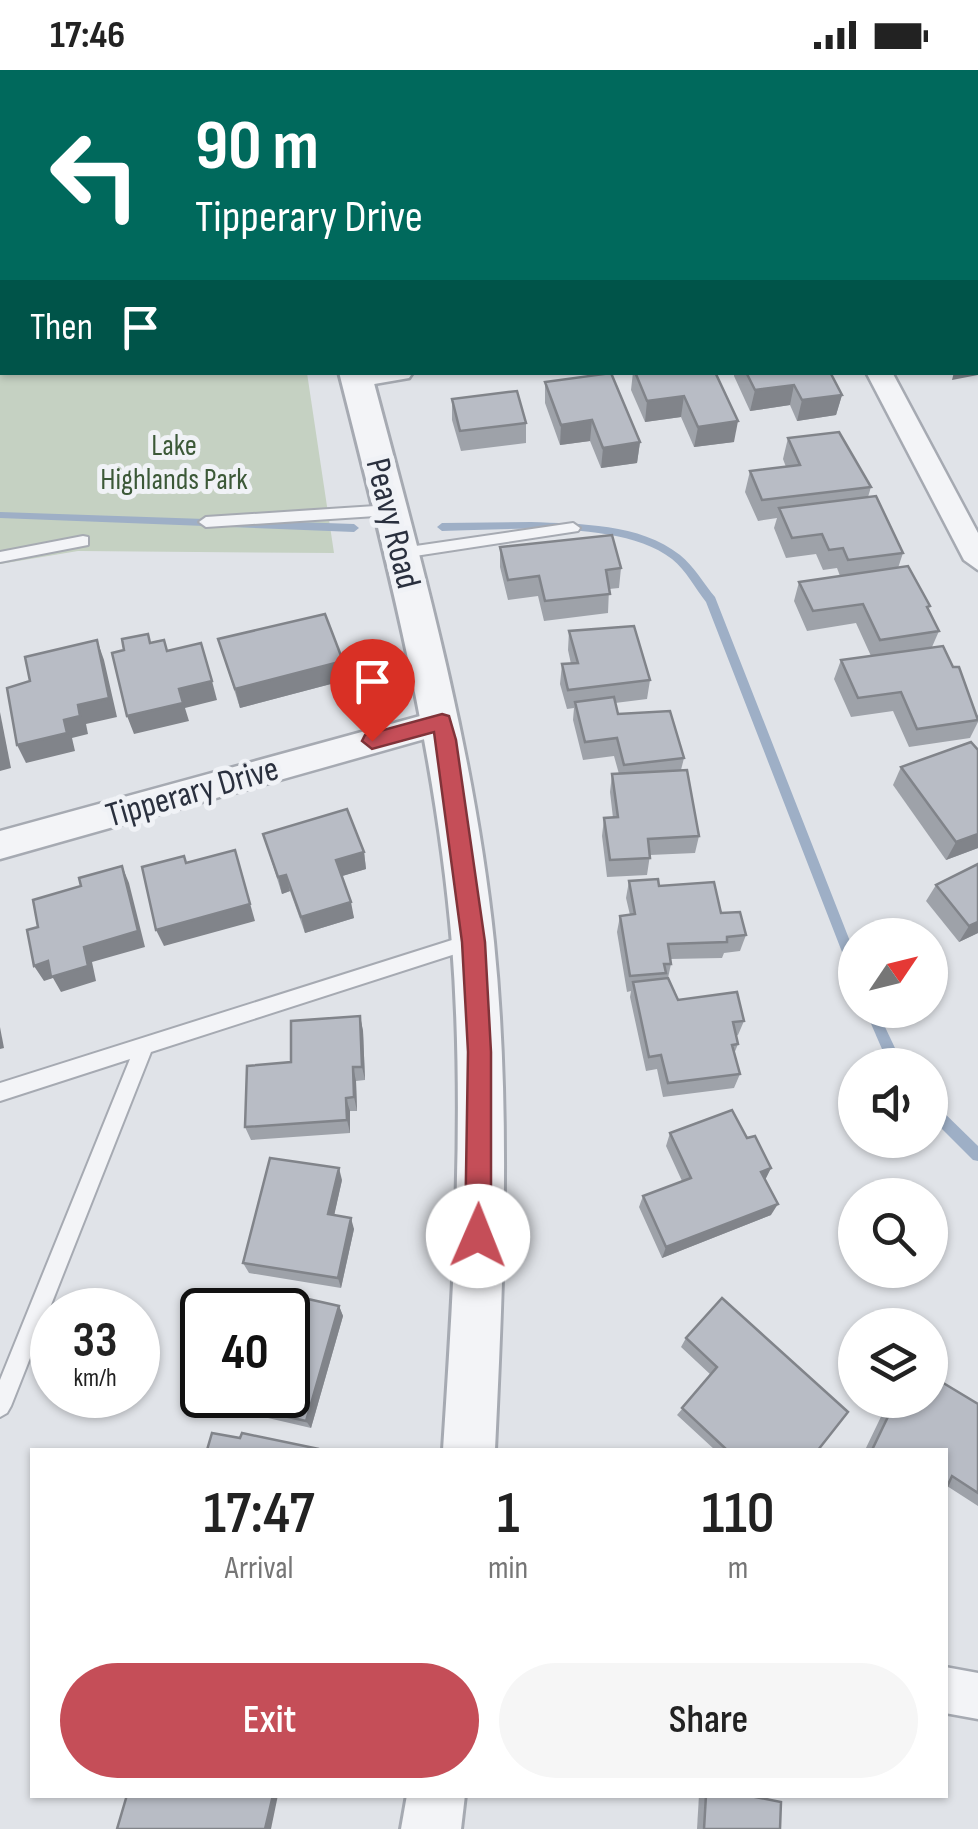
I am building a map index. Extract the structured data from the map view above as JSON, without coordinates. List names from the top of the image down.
{
  "streets": {
    "street": ["Peavy Road", "Tipperary Drive"]
  },
  "crossings": [
    ["Peavy Road", "Tipperary Drive"]
  ],
  "parks": ["Lake Highlands Park"],
  "north": "top right",
  "page": {
    "status": "17:46",
    "turn": ["90 m", "Tipperary Drive"],
    "then": "Then",
    "speed": "33 km/h",
    "limit": "40",
    "eta": [
      "17:47",
      "Arrival",
      "1",
      "min",
      "110",
      "m"
    ],
    "buttons": ["Exit", "Share"]
  }
}
